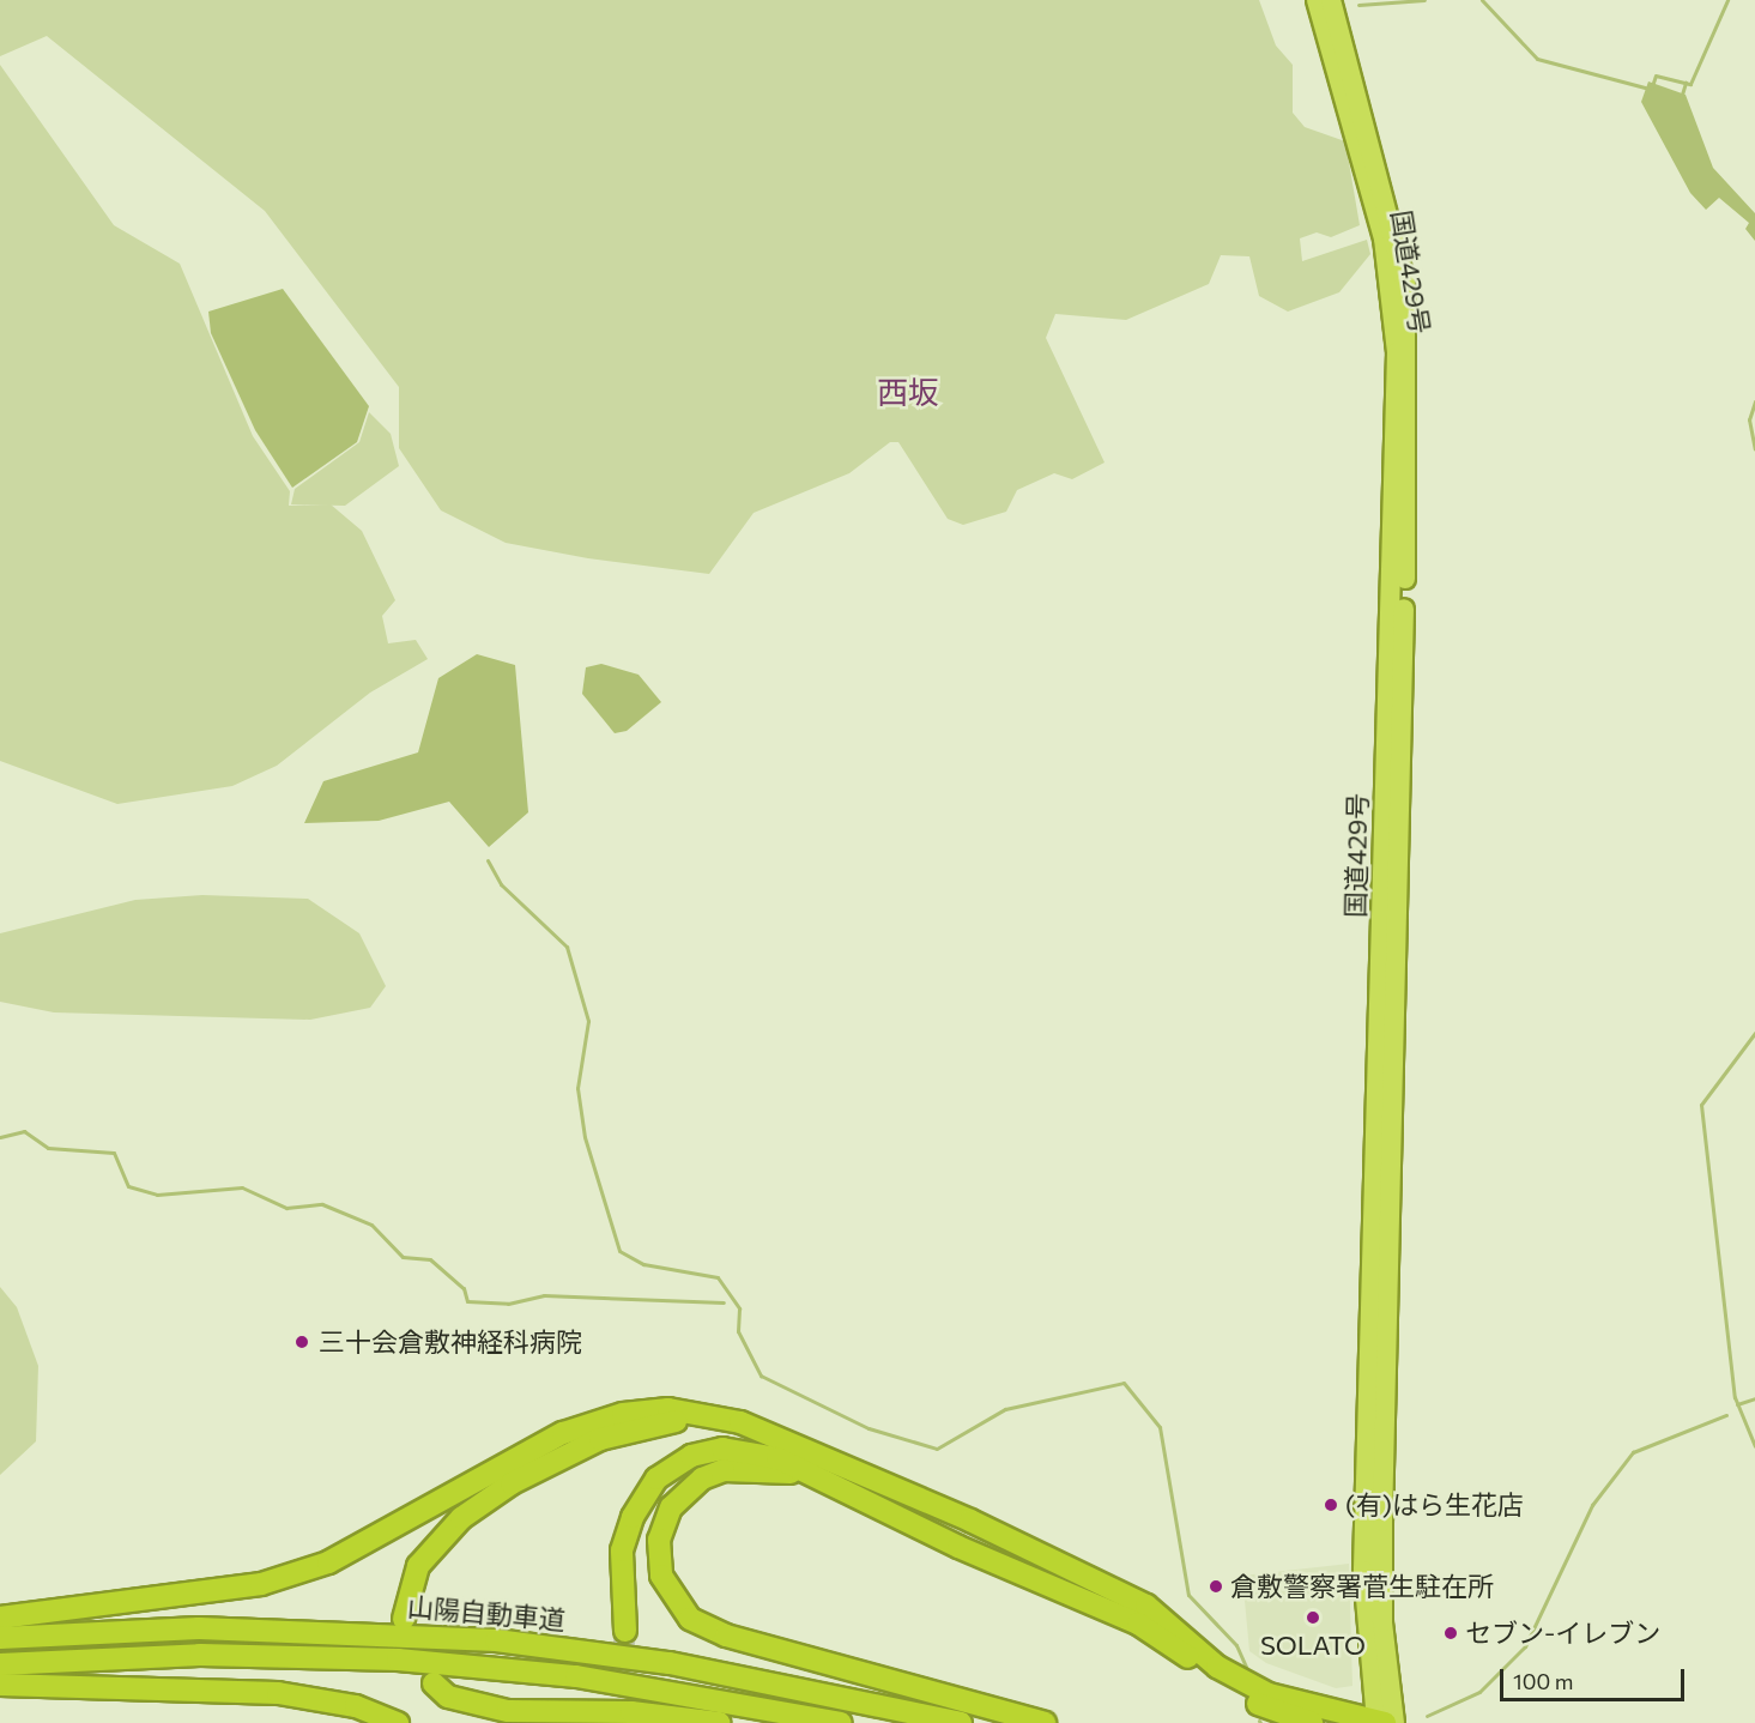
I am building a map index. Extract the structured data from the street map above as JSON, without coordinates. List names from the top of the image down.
{
  "streets": {
    "highway": ["国道429号", "山陽自動車道"]
  },
  "districts": ["西坂"],
  "places": [
    "三十会倉敷神経科病院",
    "(有)はら生花店",
    "倉敷警察署菅生駐在所",
    "SOLATO",
    "セブン-イレブン"
  ],
  "scale_bar": "100 m"
}
